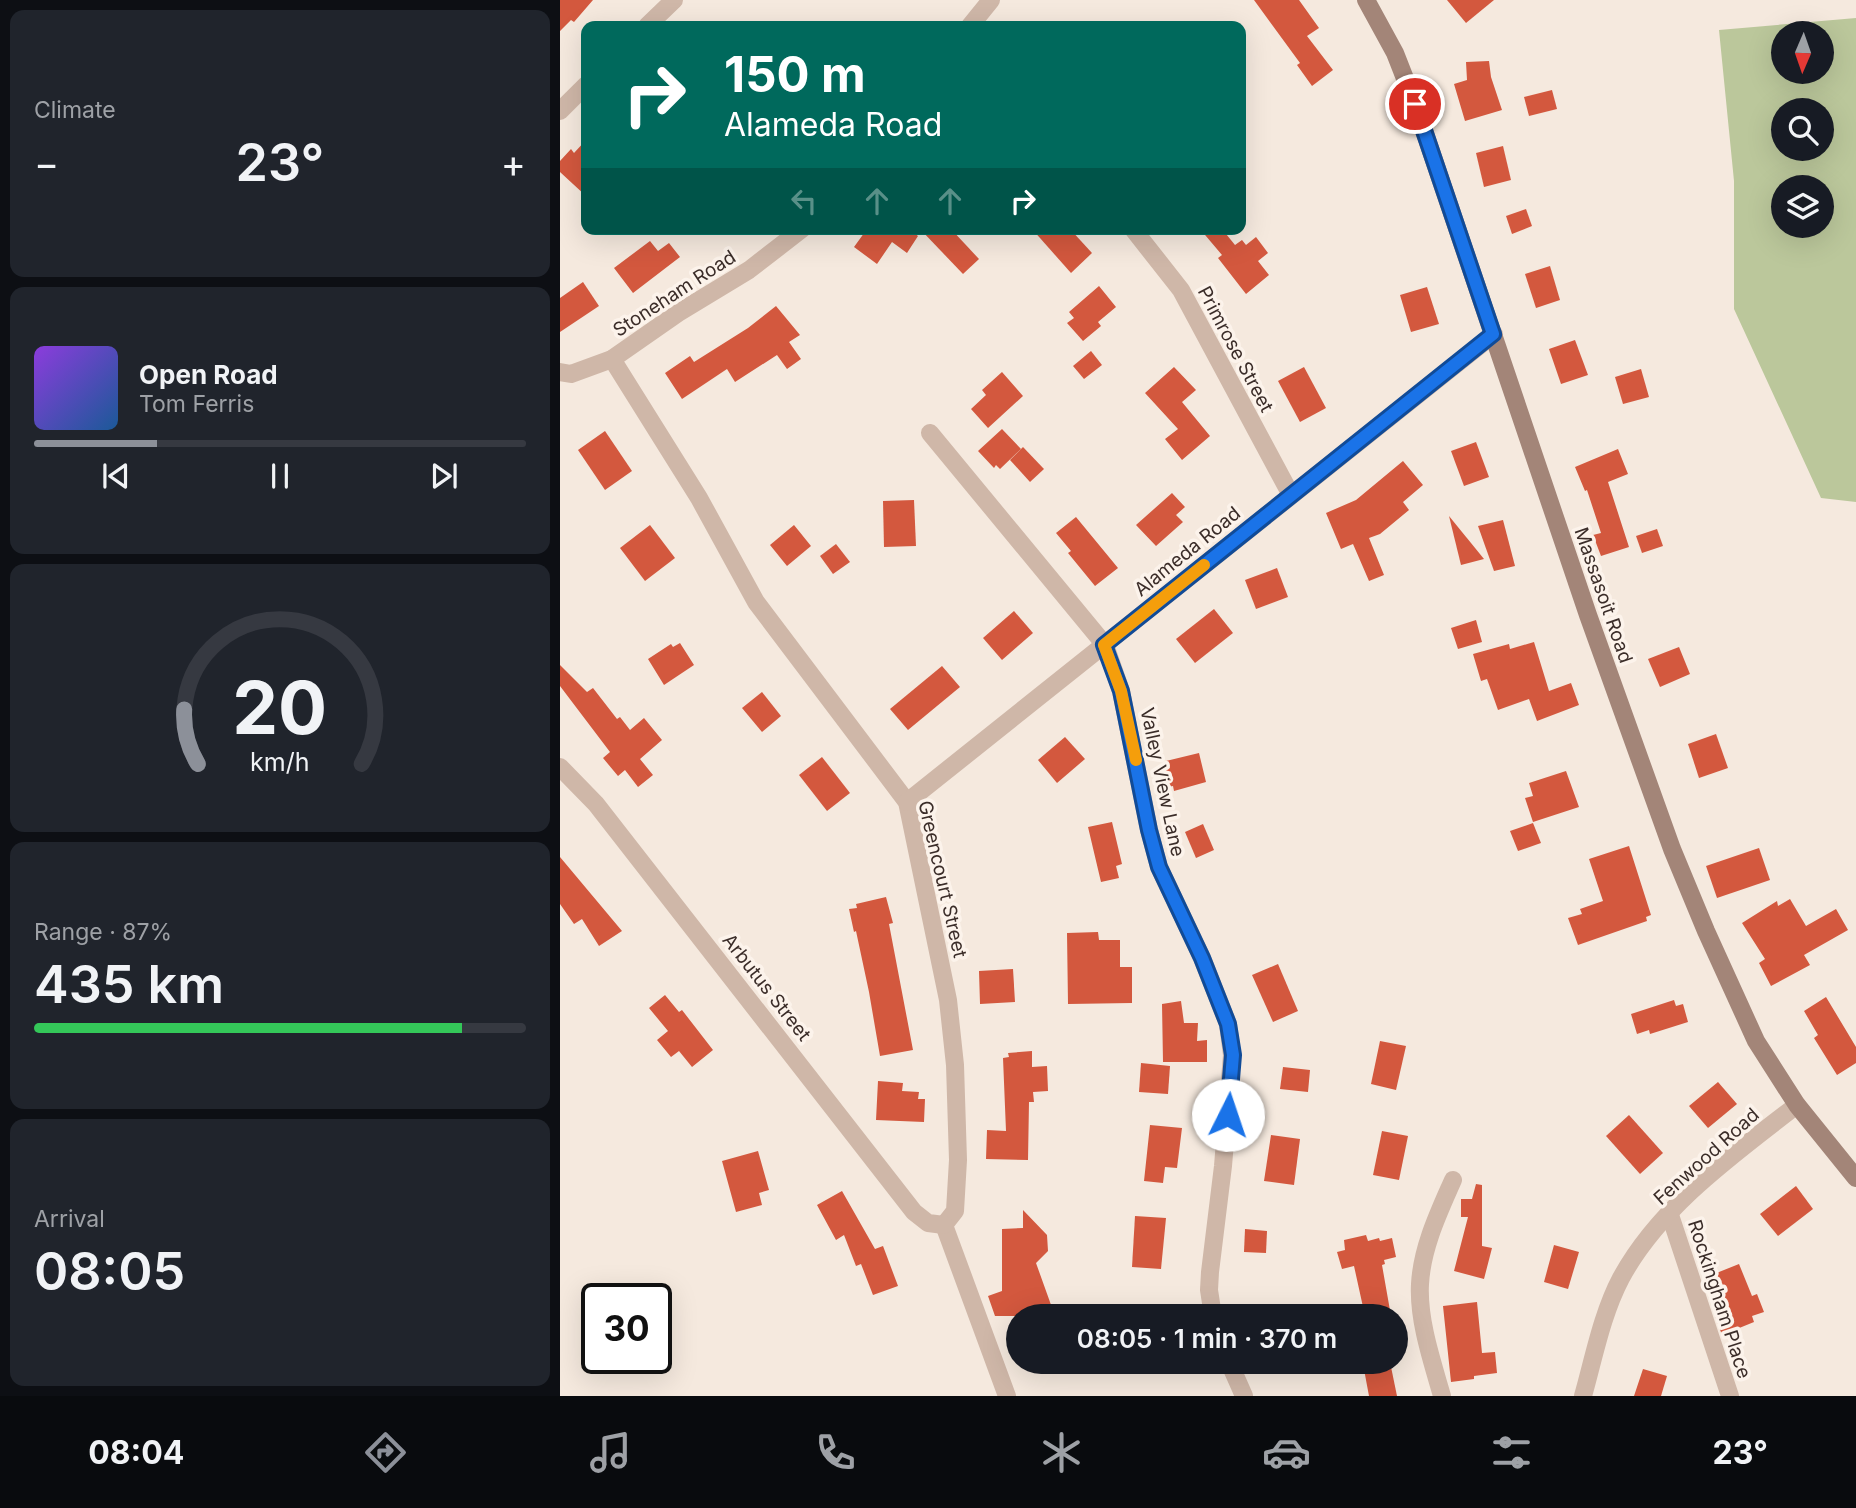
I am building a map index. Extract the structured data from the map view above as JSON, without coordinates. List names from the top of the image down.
{
  "streets": {
    "main road": ["Massasoit Road"],
    "street": [
      "Stoneham Road",
      "Primrose Street",
      "Alameda Road",
      "Valley View Lane",
      "Greencourt Street",
      "Arbutus Street",
      "Fenwood Road",
      "Rockingham Place"
    ]
  },
  "crossings": [
    ["Stoneham Road", "Greencourt Street"],
    ["Primrose Street", "Alameda Road"],
    ["Alameda Road", "Massasoit Road"],
    ["Alameda Road", "Valley View Lane"],
    ["Alameda Road", "Greencourt Street"],
    ["Massasoit Road", "Fenwood Road"],
    ["Greencourt Street", "Arbutus Street"],
    ["Fenwood Road", "Rockingham Place"]
  ],
  "north": "bottom",
  "page": {
    "tile": [
      "Climate",
      ["Range · 87%", "435 km"],
      ["Arrival", "08:05"]
    ],
    "turn": ["150 m", "Alameda Road"],
    "heat": ["−", "23°", "+"],
    "song": ["Open Road", "Tom Ferris"],
    "limit": "30",
    "trip": "08:05 · 1 min · 370 m",
    "tabs": ["08:04", "23°"],
    "gauge": ["20", "km/h"]
  }
}
